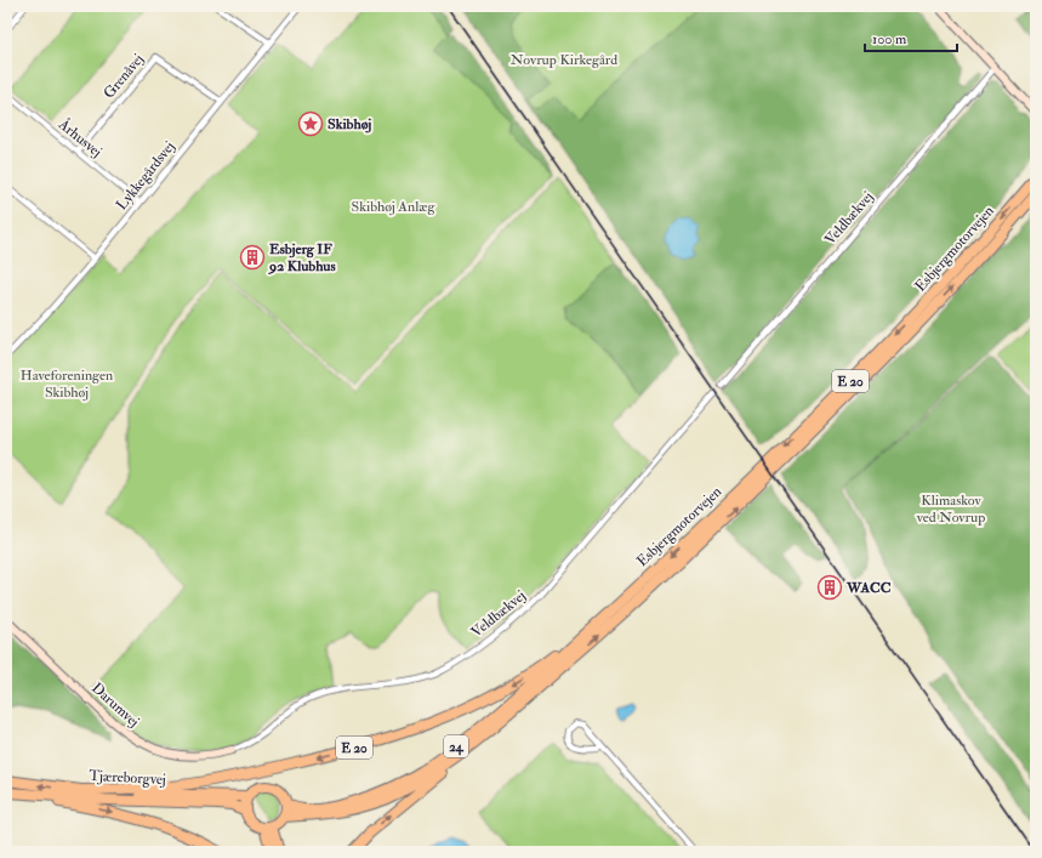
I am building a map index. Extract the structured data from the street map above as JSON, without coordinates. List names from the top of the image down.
{
  "streets": {
    "highway": [
      "Esbjergmotorvejen",
      "E 20",
      "24",
      "Tjæreborgvej"
    ],
    "street": [
      "Grenåvej",
      "Århusvej",
      "Lykkegårdsvej",
      "Veldbækvej",
      "Darumvej"
    ]
  },
  "crossings": [
    ["Grenåvej", "Århusvej"],
    ["Grenåvej", "Lykkegårdsvej"],
    ["Århusvej", "Lykkegårdsvej"],
    ["Veldbækvej", "Darumvej"],
    ["Esbjergmotorvejen", "E 20"],
    ["Esbjergmotorvejen", "Tjæreborgvej"],
    ["E 20", "Tjæreborgvej"]
  ],
  "parks": [
    "Novrup Kirkegård",
    "Skibhøj Anlæg",
    "Haveforeningen Skibhøj",
    "Klimaskov ved Novrup"
  ],
  "places": {
    "place": ["Skibhøj"],
    "building": ["Esbjerg IF 92 Klubhus", "WACC"]
  },
  "scale_bar": "100 m"
}
